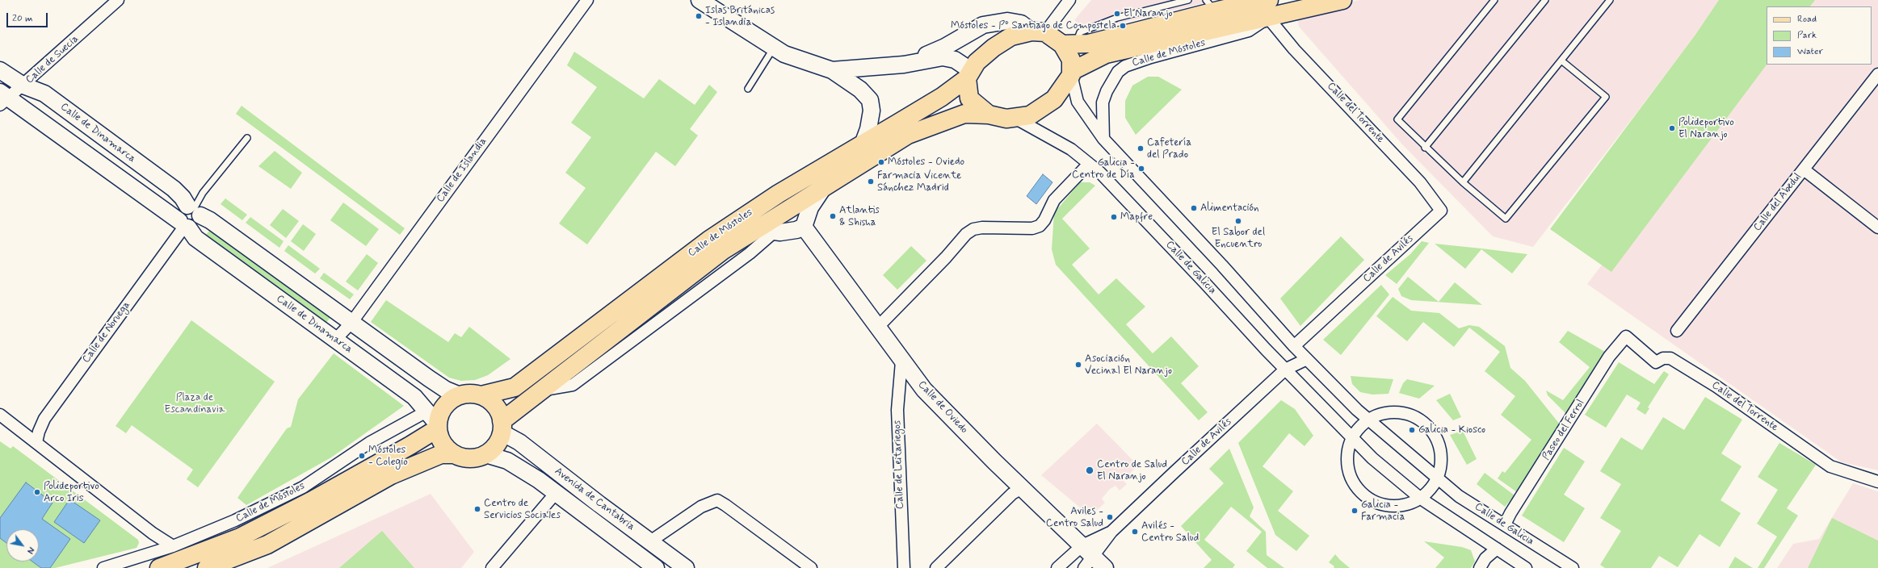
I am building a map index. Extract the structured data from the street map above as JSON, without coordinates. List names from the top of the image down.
{
  "streets": {
    "main road": ["Calle de Móstoles"],
    "street": [
      "Calle de Suecia",
      "Calle del Torrente",
      "Calle de Dinamarca",
      "Calle de Islandia",
      "Calle del Abedul",
      "Calle de Avilés",
      "Calle de Galicia",
      "Calle de Noruega",
      "Calle de Oviedo",
      "Paseo del Ferrol",
      "Calle de Leitariegos",
      "Avenida de Cantabria"
    ]
  },
  "crossings": [
    ["Calle de Móstoles", "Calle del Torrente"],
    ["Calle de Móstoles", "Calle de Dinamarca"],
    ["Calle de Móstoles", "Calle de Galicia"],
    ["Calle de Móstoles", "Avenida de Cantabria"],
    ["Calle de Suecia", "Calle de Dinamarca"],
    ["Calle del Torrente", "Calle de Avilés"],
    ["Calle del Torrente", "Paseo del Ferrol"],
    ["Calle de Dinamarca", "Calle de Islandia"],
    ["Calle de Dinamarca", "Calle de Noruega"],
    ["Calle de Dinamarca", "Avenida de Cantabria"],
    ["Calle de Avilés", "Calle de Galicia"],
    ["Calle de Avilés", "Calle de Oviedo"],
    ["Calle de Galicia", "Paseo del Ferrol"],
    ["Calle de Oviedo", "Calle de Leitariegos"]
  ],
  "parks": ["Plaza de Escandinavia"],
  "places": [
    "El Naranjo",
    "Islas Británicas - Islandia",
    "Móstoles - Pº Santiago de Compostela",
    "Polideportivo El Naranjo",
    "Cafetería del Prado",
    "Móstoles - Oviedo",
    "Galicia - Centro de Día",
    "Farmacia Vicente Sánchez Madrid",
    "Alimentación",
    "Atlantis & Shisha",
    "Mapfre",
    "El Sabor del Encuentro",
    "Asociación Vecinal El Naranjo",
    "Galicia - Kiosco",
    "Móstoles - Colegio",
    "Centro de Salud El Naranjo",
    "Polideportivo Arco Iris",
    "Centro de Servicios Sociales",
    "Galicia - Farmacia",
    "Aviles - Centro Salud",
    "Avilés - Centro Salud"
  ],
  "legend": ["Road", "Park", "Water"],
  "scale_bar": "20 m",
  "north": "bottom right"
}
